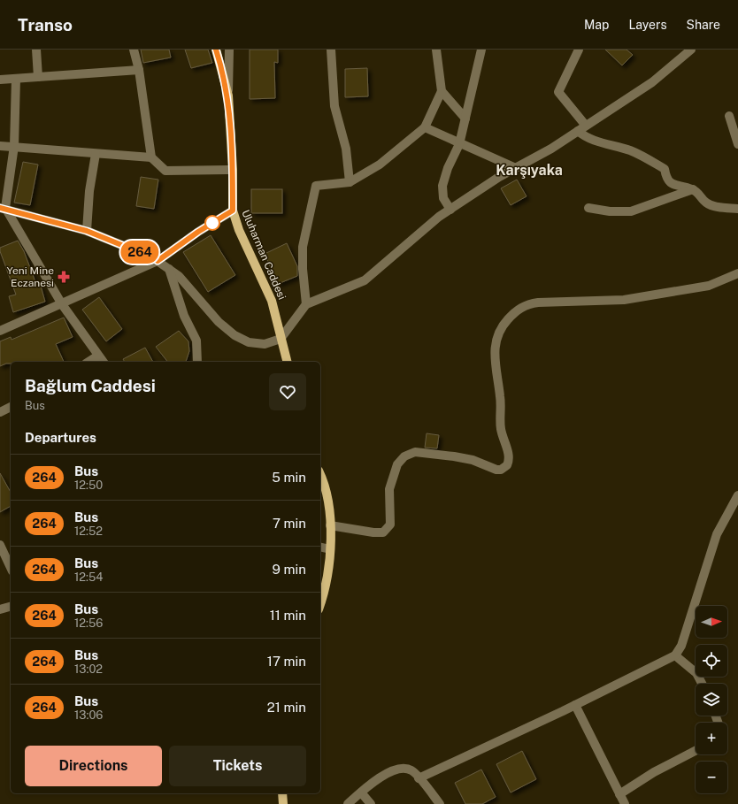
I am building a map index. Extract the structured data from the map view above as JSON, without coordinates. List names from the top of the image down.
{
  "streets": {
    "main road": ["Uluharman Caddesi"]
  },
  "districts": ["Karşıyaka"],
  "places": {
    "pharmacy": ["Yeni Mine Eczanesi"]
  },
  "lines": ["bus line 264"],
  "north": "right",
  "page": {
    "header": "Transo",
    "nav": ["Map", "Layers", "Share"],
    "on_map": "264",
    "heading": [
      ["Bağlum Caddesi", "Bus"],
      "Departures"
    ],
    "list": [
      {
        "mark": "264",
        "name": "Bus",
        "note": "12:50",
        "value": "5 min"
      },
      {
        "mark": "264",
        "name": "Bus",
        "note": "12:52",
        "value": "7 min"
      },
      {
        "mark": "264",
        "name": "Bus",
        "note": "12:54",
        "value": "9 min"
      },
      {
        "mark": "264",
        "name": "Bus",
        "note": "12:56",
        "value": "11 min"
      },
      {
        "mark": "264",
        "name": "Bus",
        "note": "13:02",
        "value": "17 min"
      },
      {
        "mark": "264",
        "name": "Bus",
        "note": "13:06",
        "value": "21 min"
      }
    ],
    "map_buttons": ["+", "−"],
    "buttons": ["Directions", "Tickets"]
  }
}
